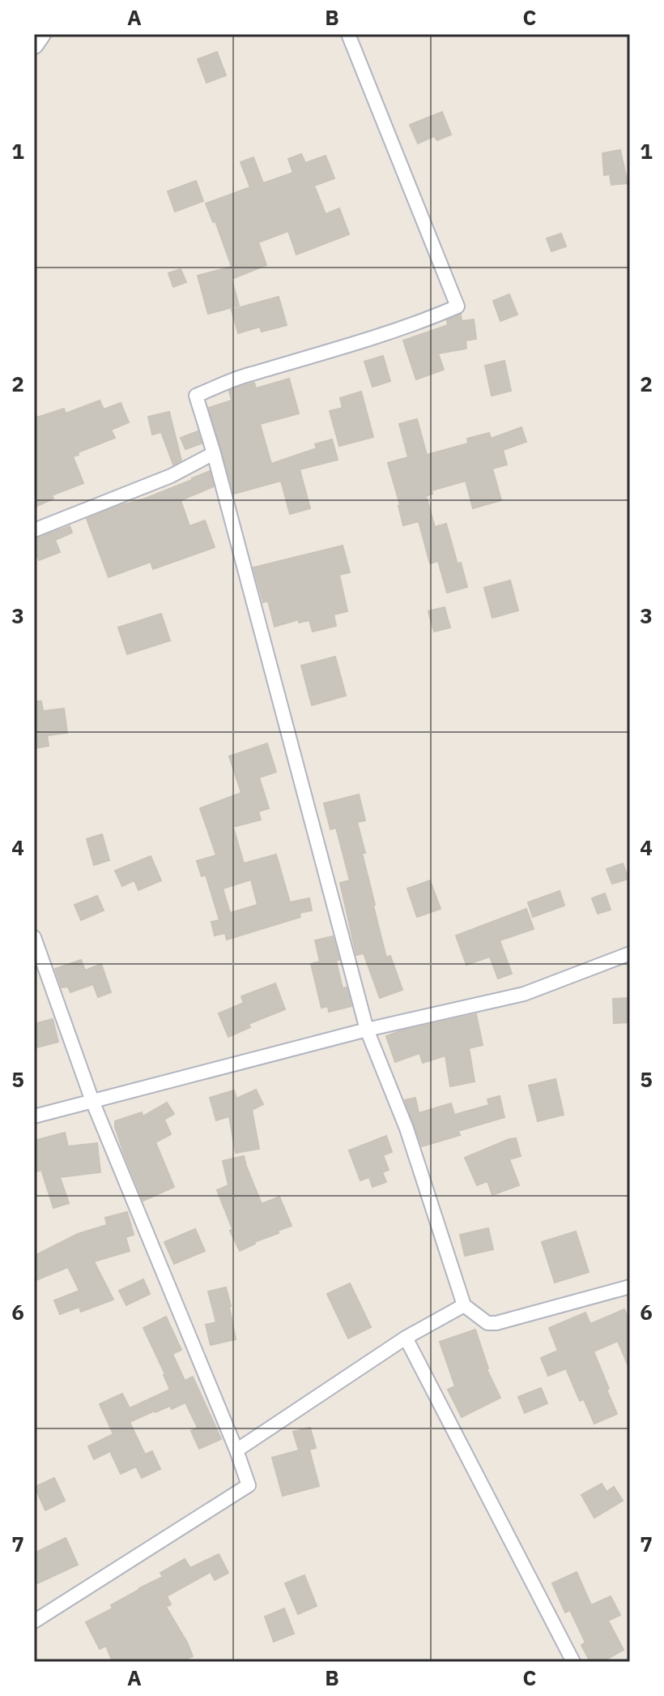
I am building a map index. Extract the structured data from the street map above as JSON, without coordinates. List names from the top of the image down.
{
  "grid": {
    "columns": ["A", "B", "C"],
    "rows": [
      "1",
      "2",
      "3",
      "4",
      "5",
      "6",
      "7"
    ]
  }
}
